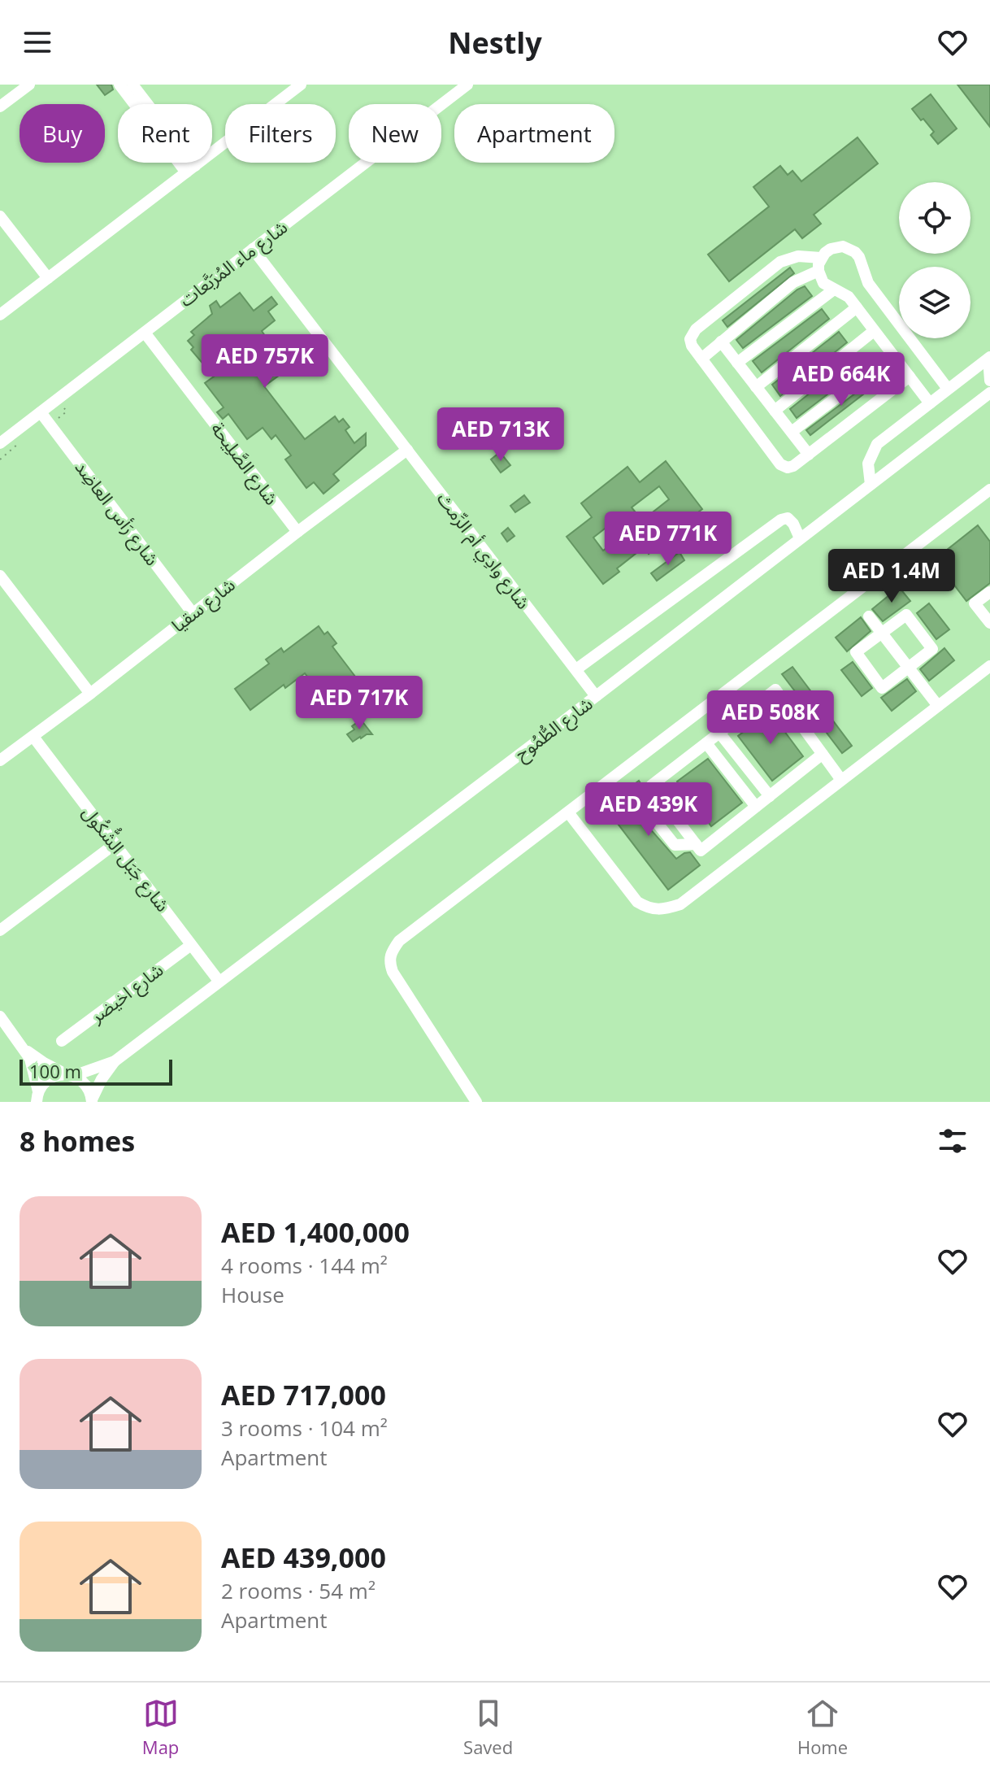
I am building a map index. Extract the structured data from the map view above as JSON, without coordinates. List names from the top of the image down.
{
  "streets": {
    "street": [
      "شارع ماء المُرَبَّعات",
      "شارع الصَّلِيحة",
      "شارع رَأس العاضِد",
      "شارع وادِي أم الرِّمث",
      "شارع سقيا",
      "شارع الطُّمُوح",
      "شارع جَبَل الشُّكُول",
      "شارع اخيضر"
    ]
  },
  "crossings": [
    ["شارع ماء المُرَبَّعات", "شارع الصَّلِيحة"],
    ["شارع ماء المُرَبَّعات", "شارع رَأس العاضِد"],
    ["شارع ماء المُرَبَّعات", "شارع وادِي أم الرِّمث"],
    ["شارع الصَّلِيحة", "شارع سقيا"],
    ["شارع رَأس العاضِد", "شارع سقيا"],
    ["شارع وادِي أم الرِّمث", "شارع سقيا"],
    ["شارع وادِي أم الرِّمث", "شارع الطُّمُوح"],
    ["شارع سقيا", "شارع جَبَل الشُّكُول"],
    ["شارع الطُّمُوح", "شارع جَبَل الشُّكُول"],
    ["شارع جَبَل الشُّكُول", "شارع اخيضر"]
  ],
  "scale_bar": "100 m",
  "page": {
    "header": "Nestly",
    "chip": [
      "Buy",
      "Rent",
      "Filters",
      "New",
      "Apartment"
    ],
    "price": [
      "AED 757K",
      "AED 664K",
      "AED 713K",
      "AED 771K",
      "AED 1.4M",
      "AED 717K",
      "AED 508K",
      "AED 439K"
    ],
    "scale": "100 m",
    "heading": "8 homes",
    "list": [
      {
        "name": "AED 1,400,000",
        "note": "4 rooms · 144 m² · House"
      },
      {
        "name": "AED 717,000",
        "note": "3 rooms · 104 m² · Apartment"
      },
      {
        "name": "AED 439,000",
        "note": "2 rooms · 54 m² · Apartment"
      }
    ],
    "tabs": ["Map", "Saved", "Home"]
  }
}
